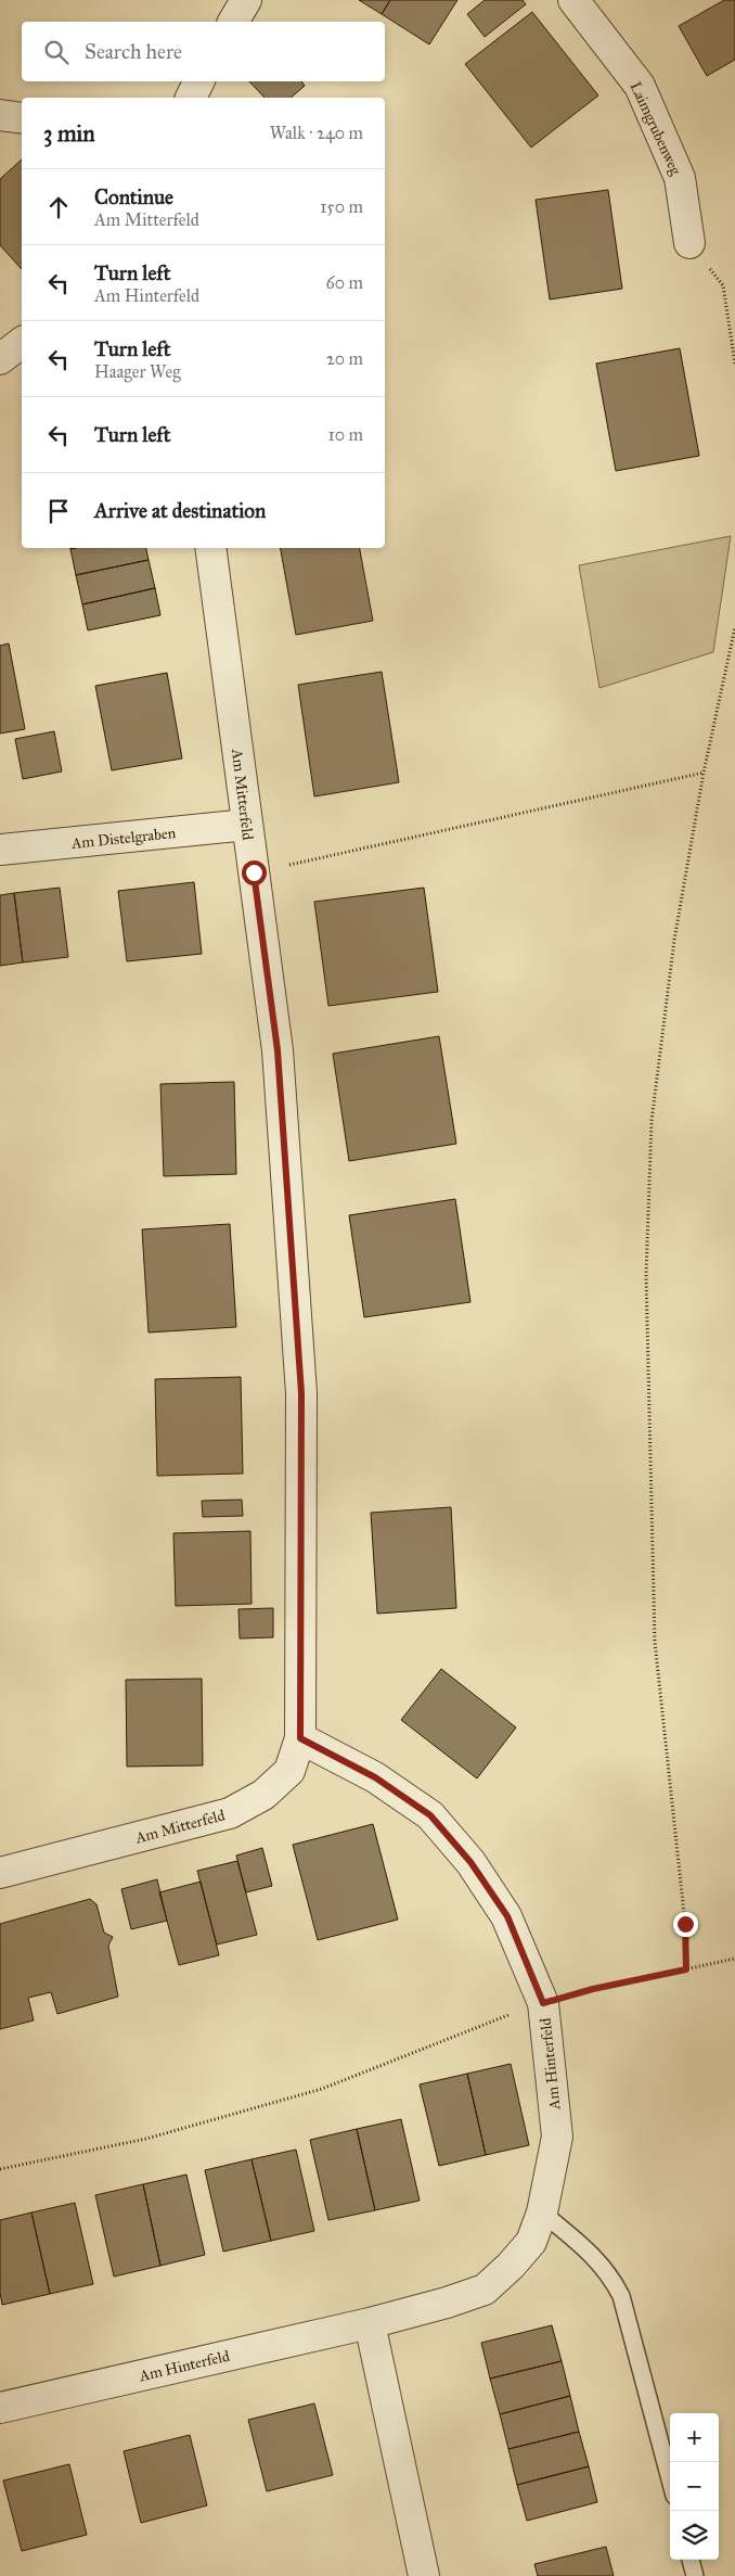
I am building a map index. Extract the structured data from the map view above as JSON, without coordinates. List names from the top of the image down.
{
  "streets": {
    "street": [
      "Laimgrubenweg",
      "Am Mitterfeld",
      "Am Distelgraben",
      "Am Hinterfeld"
    ]
  },
  "crossings": [
    ["Am Mitterfeld", "Am Distelgraben"],
    ["Am Mitterfeld", "Am Hinterfeld"]
  ],
  "page": {
    "search": "Search here",
    "heading": ["3 min", "Walk · 240 m"],
    "list": [
      ["Continue", "Am Mitterfeld", "150 m"],
      ["Turn left", "Am Hinterfeld", "60 m"],
      ["Turn left", "Haager Weg", "20 m"],
      ["Turn left", "10 m"],
      "Arrive at destination"
    ],
    "map_buttons": ["+", "−"]
  }
}
